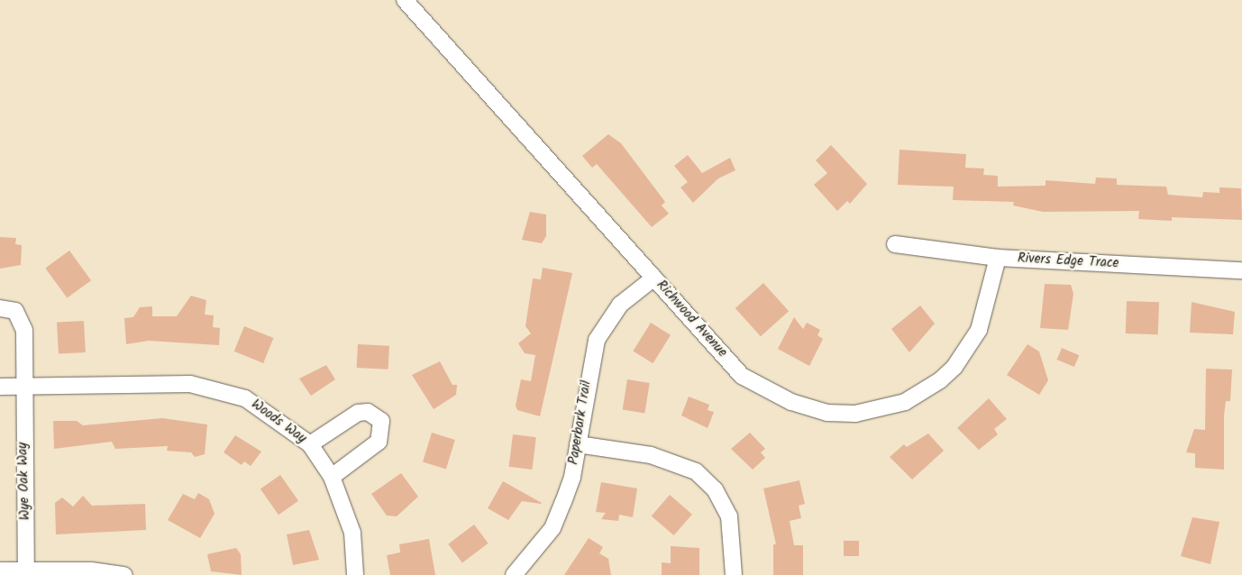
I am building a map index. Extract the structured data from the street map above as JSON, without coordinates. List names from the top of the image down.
{
  "streets": {
    "street": [
      "Rivers Edge Trace",
      "Richwood Avenue",
      "Woods Way",
      "Paperbark Trail",
      "Wye Oak Way"
    ]
  },
  "crossings": [
    ["Rivers Edge Trace", "Richwood Avenue"],
    ["Richwood Avenue", "Paperbark Trail"],
    ["Woods Way", "Wye Oak Way"]
  ]
}
